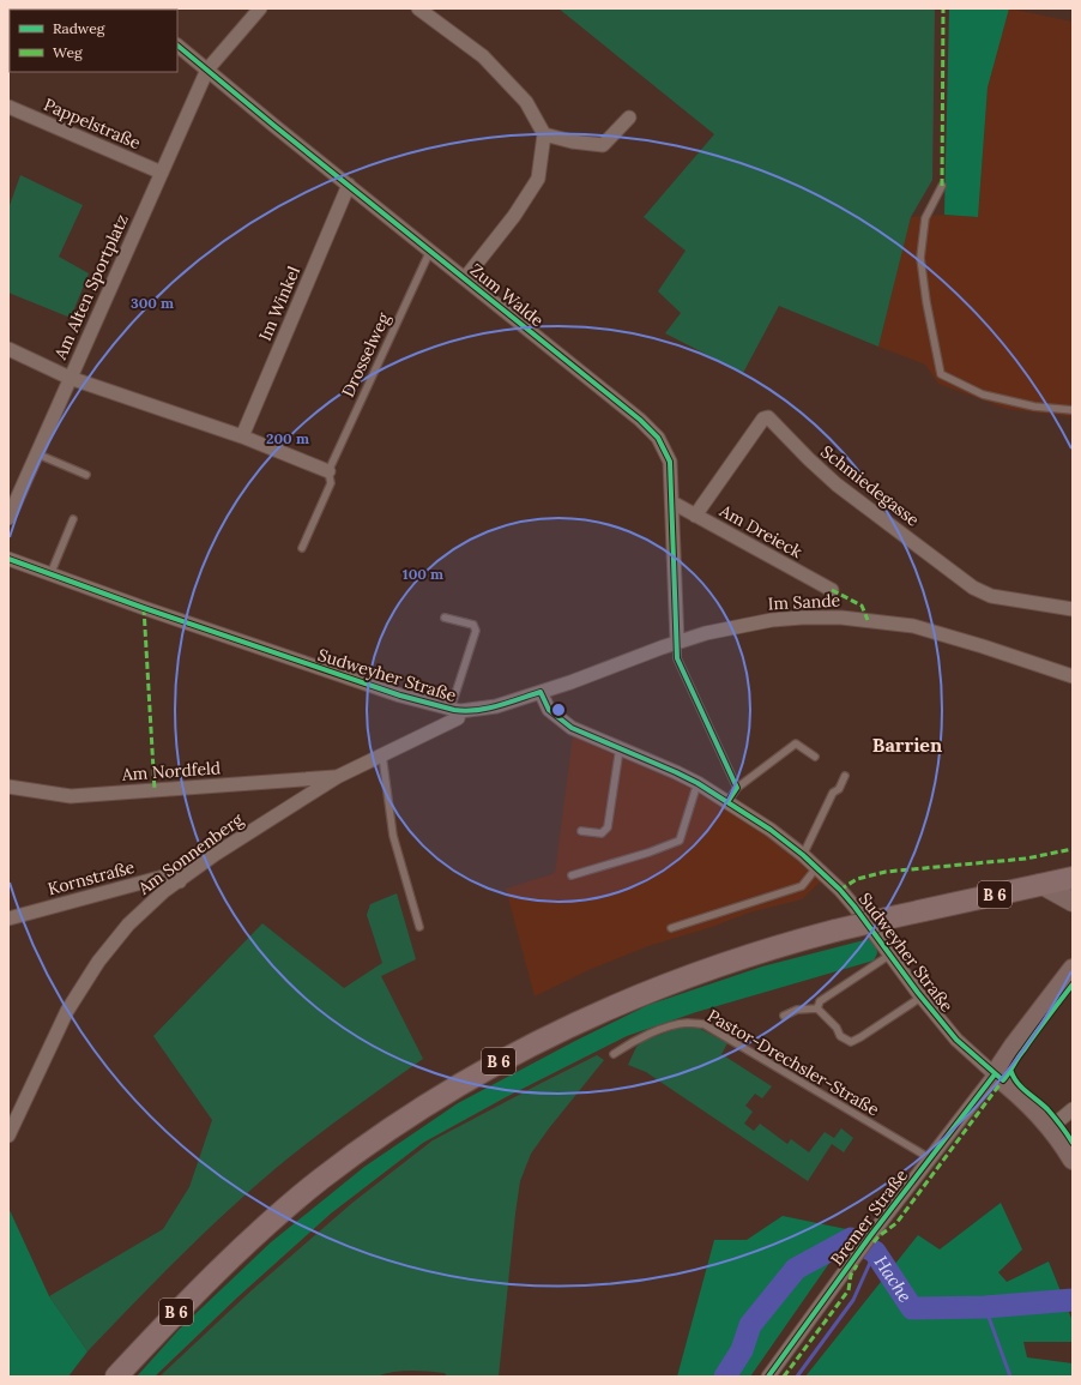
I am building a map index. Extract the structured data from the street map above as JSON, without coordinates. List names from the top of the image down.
{
  "streets": {
    "main road": ["B 6"],
    "street": [
      "Pappelstraße",
      "Am Alten Sportplatz",
      "Zum Walde",
      "Im Winkel",
      "Schmiedegasse",
      "Am Dreieck",
      "Im Sande",
      "Sudweyher Straße",
      "Am Nordfeld",
      "Am Sonnenberg",
      "Kornstraße",
      "Bremer Straße"
    ],
    "lane": ["Drosselweg", "Pastor-Drechsler-Straße"]
  },
  "crossings": [
    ["Pappelstraße", "Am Alten Sportplatz"],
    ["Am Alten Sportplatz", "Zum Walde"],
    ["Zum Walde", "Im Winkel"],
    ["Zum Walde", "Drosselweg"],
    ["Zum Walde", "Am Dreieck"],
    ["Zum Walde", "Im Sande"],
    ["Schmiedegasse", "Am Dreieck"],
    ["Im Sande", "Sudweyher Straße"],
    ["Sudweyher Straße", "Am Sonnenberg"],
    ["Sudweyher Straße", "Bremer Straße"],
    ["Am Nordfeld", "Am Sonnenberg"],
    ["Am Sonnenberg", "Kornstraße"],
    ["Pastor-Drechsler-Straße", "Bremer Straße"]
  ],
  "districts": ["Barrien"],
  "water": ["Hache"],
  "legend": ["Radweg", "Weg"],
  "rings": ["300 m", "200 m", "100 m"]
}
